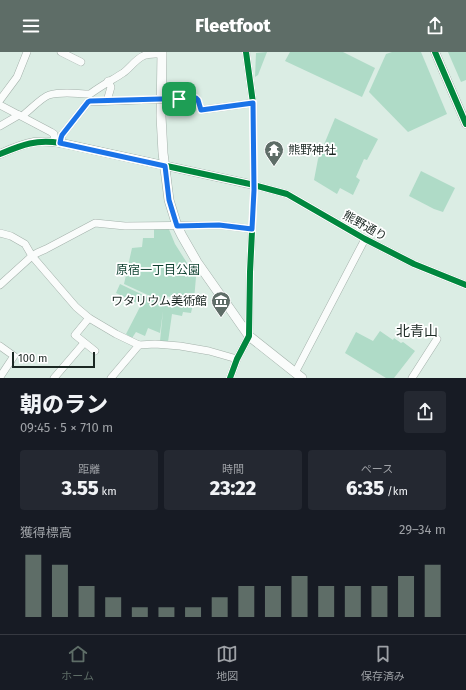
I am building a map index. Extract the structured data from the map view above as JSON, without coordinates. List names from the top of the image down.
{
  "streets": {
    "street": ["熊野通り"]
  },
  "districts": ["北青山"],
  "parks": ["原宿一丁目公園"],
  "places": {
    "temple": ["熊野神社"],
    "museum": ["ワタリウム美術館"]
  },
  "scale_bar": "100 m",
  "page": {
    "header": "Fleetfoot",
    "scale": "100 m",
    "heading": ["朝のラン", "09:45 · 5 × 710 m"],
    "stats": [
      ["距離", "3.55 km"],
      ["時間", "23:22"],
      ["ペース", "6:35 /km"]
    ],
    "chart": ["獲得標高", "29–34 m"],
    "tabs": ["ホーム", "地図", "保存済み"]
  }
}
